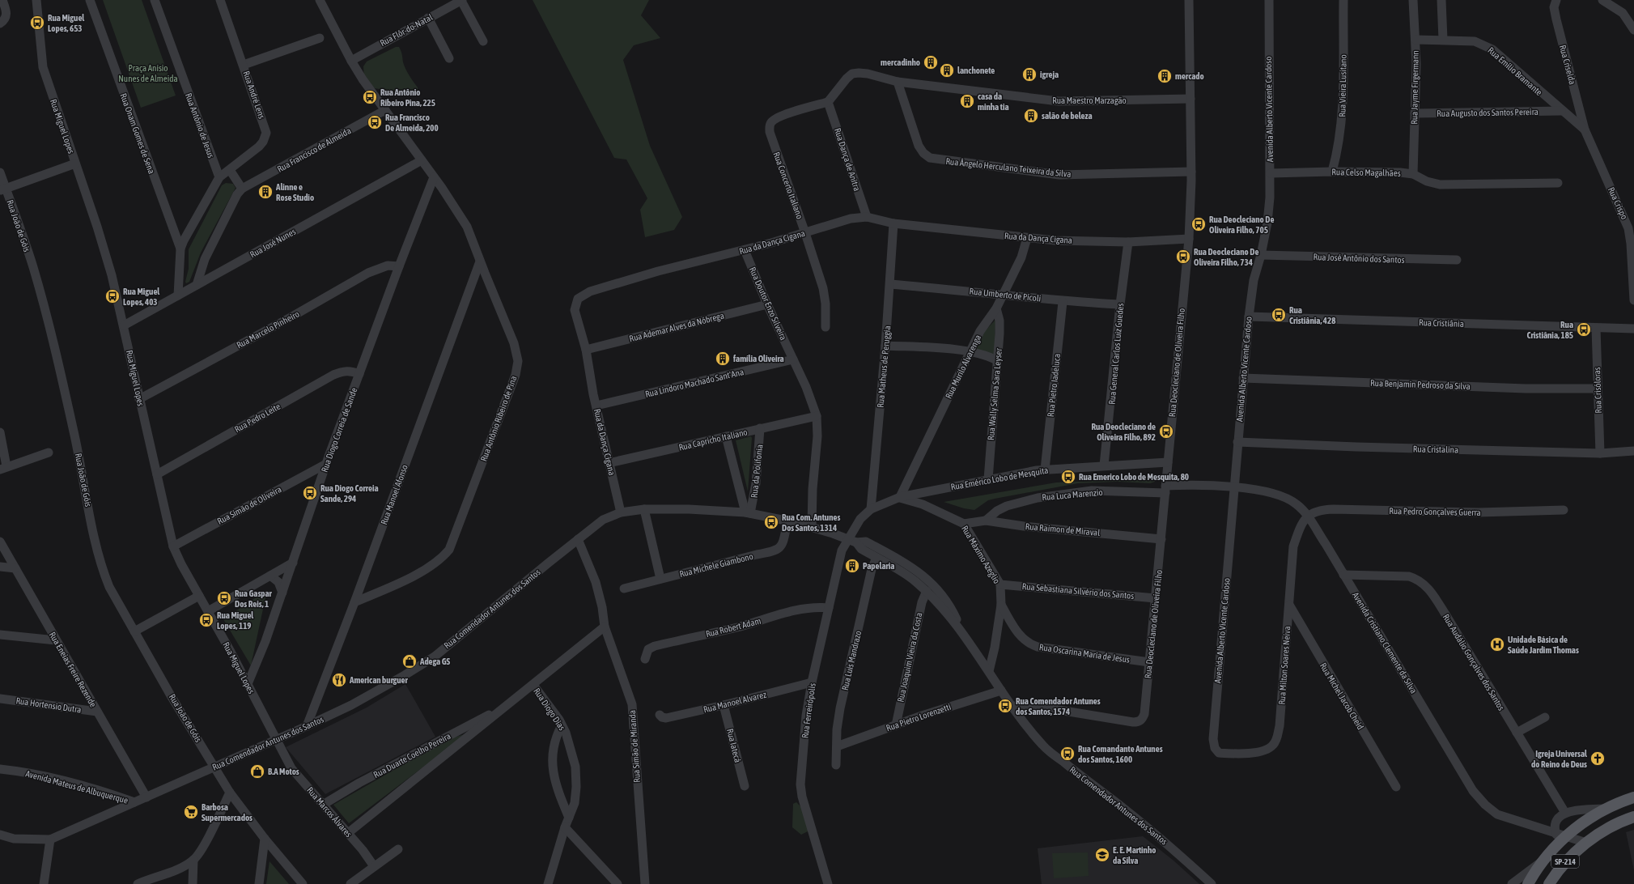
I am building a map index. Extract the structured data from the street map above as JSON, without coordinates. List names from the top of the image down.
{
  "streets": {
    "main road": ["SP-214"],
    "street": [
      "Rua Flôr-do-Natal",
      "Rua Criselda",
      "Rua Emílio Bramante",
      "Rua Vieira Lusitano",
      "Rua Jayme Firgermann",
      "Rua André Lens",
      "Rua Maestro Marzagão",
      "Avenida Alberto Vicente Cardoso",
      "Rua Augusto dos Santos Pereira",
      "Rua Antônio de Jesus",
      "Rua Miguel Lopes",
      "Rua Onam Gomes de Sena",
      "Rua Francisco de Almeida",
      "Rua Dança de Anitra",
      "Rua Ângelo Herculano Teixeira da Silva",
      "Rua Celso Magalhães",
      "Rua Concerto Italiano",
      "Rua Crispo",
      "Rua João de Góis",
      "Rua da Dança Cigana",
      "Rua José Nunes",
      "Rua José Antônio dos Santos",
      "Rua Umberto de Pícoli",
      "Rua Doutor Enzo Silveira",
      "Rua Cristiânia",
      "Rua Ademar Alves da Nóbrega",
      "Rua Marcelo Pinheiro",
      "Rua General Carlos Luiz Guedes",
      "Rua Deocleciano de Oliveira Filho",
      "Rua Matheus de Peruggia",
      "Rua Murilo Alvarenga",
      "Rua Lindoro Machado Sant'Ana",
      "Rua Benjamin Pedroso da Silva",
      "Rua Pietro Iadeluca",
      "Rua Crisóloras",
      "Rua Wally Selma Sara Leyser",
      "Rua Pedro Leite",
      "Rua Antônio Ribeiro de Pina",
      "Rua Diogo Correia de Sande",
      "Rua Capricho Italiano",
      "Rua Cristalina",
      "Rua da Polifonia",
      "Rua Emérico Lobo de Mesquita",
      "Rua Manoel Afonso",
      "Rua Luca Marenzio",
      "Rua Simão de Oliveira",
      "Rua Pedro Gonçalves Guerra",
      "Rua Raimon de Miraval",
      "Rua Máximo Azeglio",
      "Rua Michele Giambono",
      "Rua Sebastiana Silvério dos Santos",
      "Rua Comendador Antunes dos Santos",
      "Rua Robert Adam",
      "Avenida Cristiano Clemente da Silva",
      "Rua Oscarina Maria de Jesus",
      "Rua Joaquim Vieira da Costa",
      "Rua Luís Mandrazo",
      "Rua Audálio Gonçalves dos Santos",
      "Rua Milton Soares Neiva",
      "Rua Eneias Freire Rezende",
      "Rua Michel Jacob Cheid",
      "Rua Manoel Alvarez",
      "Rua Hortensio Dutra",
      "Rua Diogo Dias",
      "Rua Ferreirópolis",
      "Rua Pietro Lorenzetti",
      "Rua Iatecá",
      "Rua Simão de Miranda",
      "Rua Duarte Coelho Pereira",
      "Avenida Mateus de Albuquerque",
      "Rua Marcos Álvares"
    ]
  },
  "crossings": [
    ["Rua Flôr-do-Natal", "Rua Antônio Ribeiro de Pina"],
    ["Rua Criselda", "Rua Emílio Bramante"],
    ["Rua Criselda", "Rua Crispo"],
    ["Rua Emílio Bramante", "Rua Jayme Firgermann"],
    ["Rua Emílio Bramante", "Rua Augusto dos Santos Pereira"],
    ["Rua Emílio Bramante", "Rua Crispo"],
    ["Rua Vieira Lusitano", "Rua Celso Magalhães"],
    ["Rua Jayme Firgermann", "Rua Augusto dos Santos Pereira"],
    ["Rua Jayme Firgermann", "Rua Celso Magalhães"],
    ["Rua André Lens", "Rua Antônio de Jesus"],
    ["Rua Maestro Marzagão", "Rua Dança de Anitra"],
    ["Rua Maestro Marzagão", "Rua Ângelo Herculano Teixeira da Silva"],
    ["Rua Maestro Marzagão", "Rua Concerto Italiano"],
    ["Rua Maestro Marzagão", "Rua Deocleciano de Oliveira Filho"],
    ["Avenida Alberto Vicente Cardoso", "Rua Celso Magalhães"],
    ["Avenida Alberto Vicente Cardoso", "Rua José Antônio dos Santos"],
    ["Avenida Alberto Vicente Cardoso", "Rua Cristiânia"],
    ["Avenida Alberto Vicente Cardoso", "Rua Benjamin Pedroso da Silva"],
    ["Avenida Alberto Vicente Cardoso", "Rua Cristalina"],
    ["Avenida Alberto Vicente Cardoso", "Avenida Cristiano Clemente da Silva"],
    ["Avenida Alberto Vicente Cardoso", "Rua Milton Soares Neiva"],
    ["Rua Miguel Lopes", "Rua José Nunes"],
    ["Rua Miguel Lopes", "Rua Marcelo Pinheiro"],
    ["Rua Miguel Lopes", "Rua Pedro Leite"],
    ["Rua Miguel Lopes", "Rua Diogo Correia de Sande"],
    ["Rua Miguel Lopes", "Rua Simão de Oliveira"],
    ["Rua Miguel Lopes", "Rua Comendador Antunes dos Santos"],
    ["Rua Miguel Lopes", "Rua Marcos Álvares"],
    ["Rua Francisco de Almeida", "Rua José Nunes"],
    ["Rua Francisco de Almeida", "Rua Antônio Ribeiro de Pina"],
    ["Rua Dança de Anitra", "Rua Concerto Italiano"],
    ["Rua Dança de Anitra", "Rua da Dança Cigana"],
    ["Rua Ângelo Herculano Teixeira da Silva", "Rua Deocleciano de Oliveira Filho"],
    ["Rua Concerto Italiano", "Rua da Dança Cigana"],
    ["Rua João de Góis", "Rua Comendador Antunes dos Santos"],
    ["Rua da Dança Cigana", "Rua Doutor Enzo Silveira"],
    ["Rua da Dança Cigana", "Rua Ademar Alves da Nóbrega"],
    ["Rua da Dança Cigana", "Rua General Carlos Luiz Guedes"],
    ["Rua da Dança Cigana", "Rua Deocleciano de Oliveira Filho"],
    ["Rua da Dança Cigana", "Rua Matheus de Peruggia"],
    ["Rua da Dança Cigana", "Rua Murilo Alvarenga"],
    ["Rua da Dança Cigana", "Rua Lindoro Machado Sant'Ana"],
    ["Rua da Dança Cigana", "Rua Capricho Italiano"],
    ["Rua da Dança Cigana", "Rua Comendador Antunes dos Santos"],
    ["Rua José Nunes", "Rua Antônio Ribeiro de Pina"],
    ["Rua Umberto de Pícoli", "Rua General Carlos Luiz Guedes"],
    ["Rua Umberto de Pícoli", "Rua Matheus de Peruggia"],
    ["Rua Umberto de Pícoli", "Rua Murilo Alvarenga"],
    ["Rua Umberto de Pícoli", "Rua Pietro Iadeluca"],
    ["Rua Doutor Enzo Silveira", "Rua Ademar Alves da Nóbrega"],
    ["Rua Doutor Enzo Silveira", "Rua Lindoro Machado Sant'Ana"],
    ["Rua Doutor Enzo Silveira", "Rua Capricho Italiano"],
    ["Rua Doutor Enzo Silveira", "Rua Comendador Antunes dos Santos"],
    ["Rua Cristiânia", "Rua Crisóloras"],
    ["Rua Marcelo Pinheiro", "Rua Diogo Correia de Sande"],
    ["Rua General Carlos Luiz Guedes", "Rua Emérico Lobo de Mesquita"],
    ["Rua Deocleciano de Oliveira Filho", "Rua Emérico Lobo de Mesquita"],
    ["Rua Deocleciano de Oliveira Filho", "Rua Luca Marenzio"],
    ["Rua Deocleciano de Oliveira Filho", "Rua Raimon de Miraval"],
    ["Rua Deocleciano de Oliveira Filho", "Rua Sebastiana Silvério dos Santos"],
    ["Rua Deocleciano de Oliveira Filho", "Rua Comendador Antunes dos Santos"],
    ["Rua Deocleciano de Oliveira Filho", "Avenida Cristiano Clemente da Silva"],
    ["Rua Deocleciano de Oliveira Filho", "Rua Oscarina Maria de Jesus"],
    ["Rua Matheus de Peruggia", "Rua Emérico Lobo de Mesquita"],
    ["Rua Murilo Alvarenga", "Rua Wally Selma Sara Leyser"],
    ["Rua Murilo Alvarenga", "Rua Emérico Lobo de Mesquita"],
    ["Rua Murilo Alvarenga", "Rua Máximo Azeglio"],
    ["Rua Benjamin Pedroso da Silva", "Rua Crisóloras"],
    ["Rua Pietro Iadeluca", "Rua Emérico Lobo de Mesquita"],
    ["Rua Crisóloras", "Rua Cristalina"],
    ["Rua Wally Selma Sara Leyser", "Rua Emérico Lobo de Mesquita"],
    ["Rua Pedro Leite", "Rua Diogo Correia de Sande"],
    ["Rua Antônio Ribeiro de Pina", "Rua Diogo Correia de Sande"],
    ["Rua Antônio Ribeiro de Pina", "Rua Manoel Afonso"],
    ["Rua Diogo Correia de Sande", "Rua Simão de Oliveira"],
    ["Rua Capricho Italiano", "Rua da Polifonia"],
    ["Rua da Polifonia", "Rua Comendador Antunes dos Santos"],
    ["Rua Emérico Lobo de Mesquita", "Rua Máximo Azeglio"],
    ["Rua Emérico Lobo de Mesquita", "Rua Comendador Antunes dos Santos"],
    ["Rua Emérico Lobo de Mesquita", "Rua Ferreirópolis"],
    ["Rua Manoel Afonso", "Rua Comendador Antunes dos Santos"],
    ["Rua Luca Marenzio", "Rua Raimon de Miraval"],
    ["Rua Luca Marenzio", "Avenida Cristiano Clemente da Silva"],
    ["Rua Pedro Gonçalves Guerra", "Avenida Cristiano Clemente da Silva"],
    ["Rua Pedro Gonçalves Guerra", "Rua Milton Soares Neiva"],
    ["Rua Raimon de Miraval", "Rua Máximo Azeglio"],
    ["Rua Máximo Azeglio", "Rua Sebastiana Silvério dos Santos"],
    ["Rua Máximo Azeglio", "Rua Comendador Antunes dos Santos"],
    ["Rua Máximo Azeglio", "Rua Oscarina Maria de Jesus"],
    ["Rua Michele Giambono", "Rua Comendador Antunes dos Santos"],
    ["Rua Comendador Antunes dos Santos", "Rua Joaquim Vieira da Costa"],
    ["Rua Comendador Antunes dos Santos", "Rua Luís Mandrazo"],
    ["Rua Comendador Antunes dos Santos", "Rua Eneias Freire Rezende"],
    ["Rua Comendador Antunes dos Santos", "Rua Ferreirópolis"],
    ["Rua Comendador Antunes dos Santos", "Rua Pietro Lorenzetti"],
    ["Rua Comendador Antunes dos Santos", "Rua Simão de Miranda"],
    ["Rua Comendador Antunes dos Santos", "Avenida Mateus de Albuquerque"],
    ["Rua Comendador Antunes dos Santos", "Rua Marcos Álvares"],
    ["Rua Robert Adam", "Rua Ferreirópolis"],
    ["Avenida Cristiano Clemente da Silva", "Rua Audálio Gonçalves dos Santos"],
    ["Avenida Cristiano Clemente da Silva", "Rua Milton Soares Neiva"],
    ["Avenida Cristiano Clemente da Silva", "SP-214"],
    ["Rua Joaquim Vieira da Costa", "Rua Pietro Lorenzetti"],
    ["Rua Luís Mandrazo", "Rua Pietro Lorenzetti"],
    ["Rua Milton Soares Neiva", "Rua Michel Jacob Cheid"],
    ["Rua Eneias Freire Rezende", "Rua Hortensio Dutra"],
    ["Rua Manoel Alvarez", "Rua Ferreirópolis"],
    ["Rua Manoel Alvarez", "Rua Iatecá"],
    ["Rua Diogo Dias", "Rua Duarte Coelho Pereira"],
    ["Rua Simão de Miranda", "Rua Duarte Coelho Pereira"],
    ["Rua Duarte Coelho Pereira", "Rua Marcos Álvares"]
  ],
  "parks": ["Praça Anísio Nunes de Almeida"],
  "places": {
    "bus stop": [
      "Rua Miguel Lopes, 653",
      "Rua Antônio Ribeiro Pina, 225",
      "Rua Francisco De Almeida, 200",
      "Rua Deocleciano De Oliveira Filho, 705",
      "Rua Deocleciano De Oliveira Filho, 734",
      "Rua Miguel Lopes, 403",
      "Rua Cristiânia, 428",
      "Rua Cristiânia, 185",
      "Rua Deocleciano de Oliveira Filho, 892",
      "Rua Emerico Lobo de Mesquita, 80",
      "Rua Diogo Correia Sande, 294",
      "Rua Com. Antunes Dos Santos, 1314",
      "Rua Gaspar Dos Reis, 1",
      "Rua Miguel Lopes, 119",
      "Rua Comendador Antunes dos Santos, 1574",
      "Rua Comandante Antunes dos Santos, 1600"
    ],
    "building": [
      "mercadinho",
      "lanchonete",
      "igreja",
      "mercado",
      "casa da minha tia",
      "salão de beleza",
      "Alinne e Rose Studio",
      "família Oliveira",
      "Papelaria"
    ],
    "hospital": ["Unidade Básica de Saúde Jardim Thomas"],
    "shop": ["Adega GS", "B.A Motos"],
    "restaurant": ["American burguer"],
    "church": ["Igreja Universal do Reino de Deus"],
    "supermarket": ["Barbosa Supermercados"],
    "school or university": ["E. E. Martinho da Silva"]
  }
}
